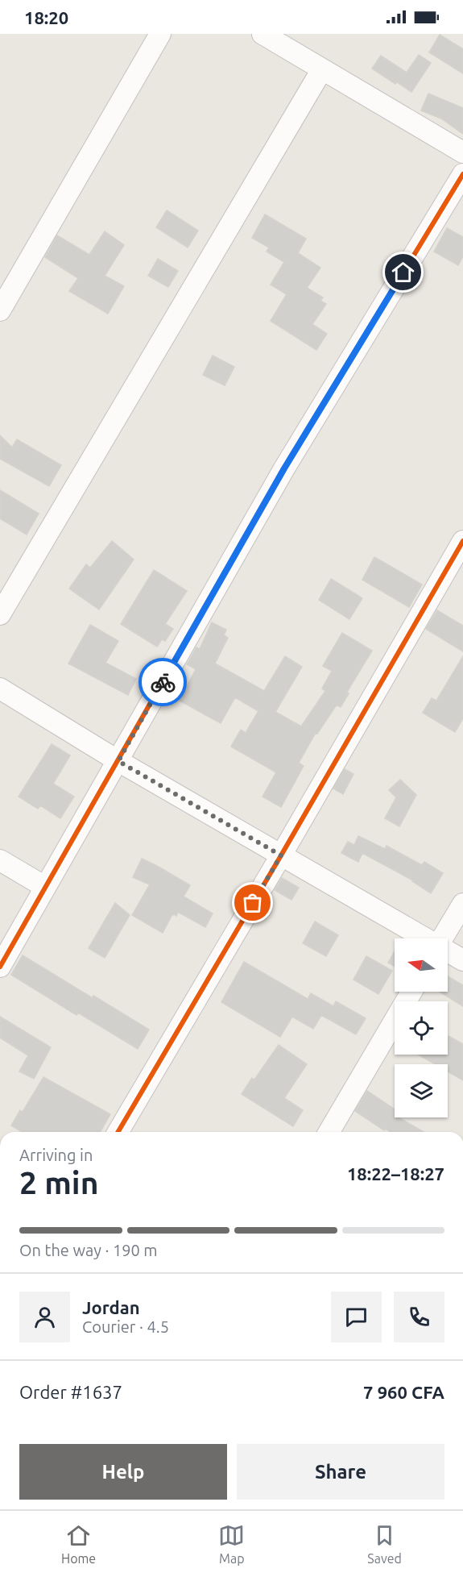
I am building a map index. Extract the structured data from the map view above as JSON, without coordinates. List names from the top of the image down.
{
  "north": "left",
  "page": {
    "status": "18:20",
    "heading": ["2 min", "Arriving in", "18:22–18:27"],
    "panel": [
      "Jordan",
      "Courier · 4.5",
      "Order #1637",
      "7 960 CFA"
    ],
    "bar": "On the way · 190 m",
    "buttons": ["Help", "Share"],
    "tabs": ["Home", "Map", "Saved"]
  }
}
